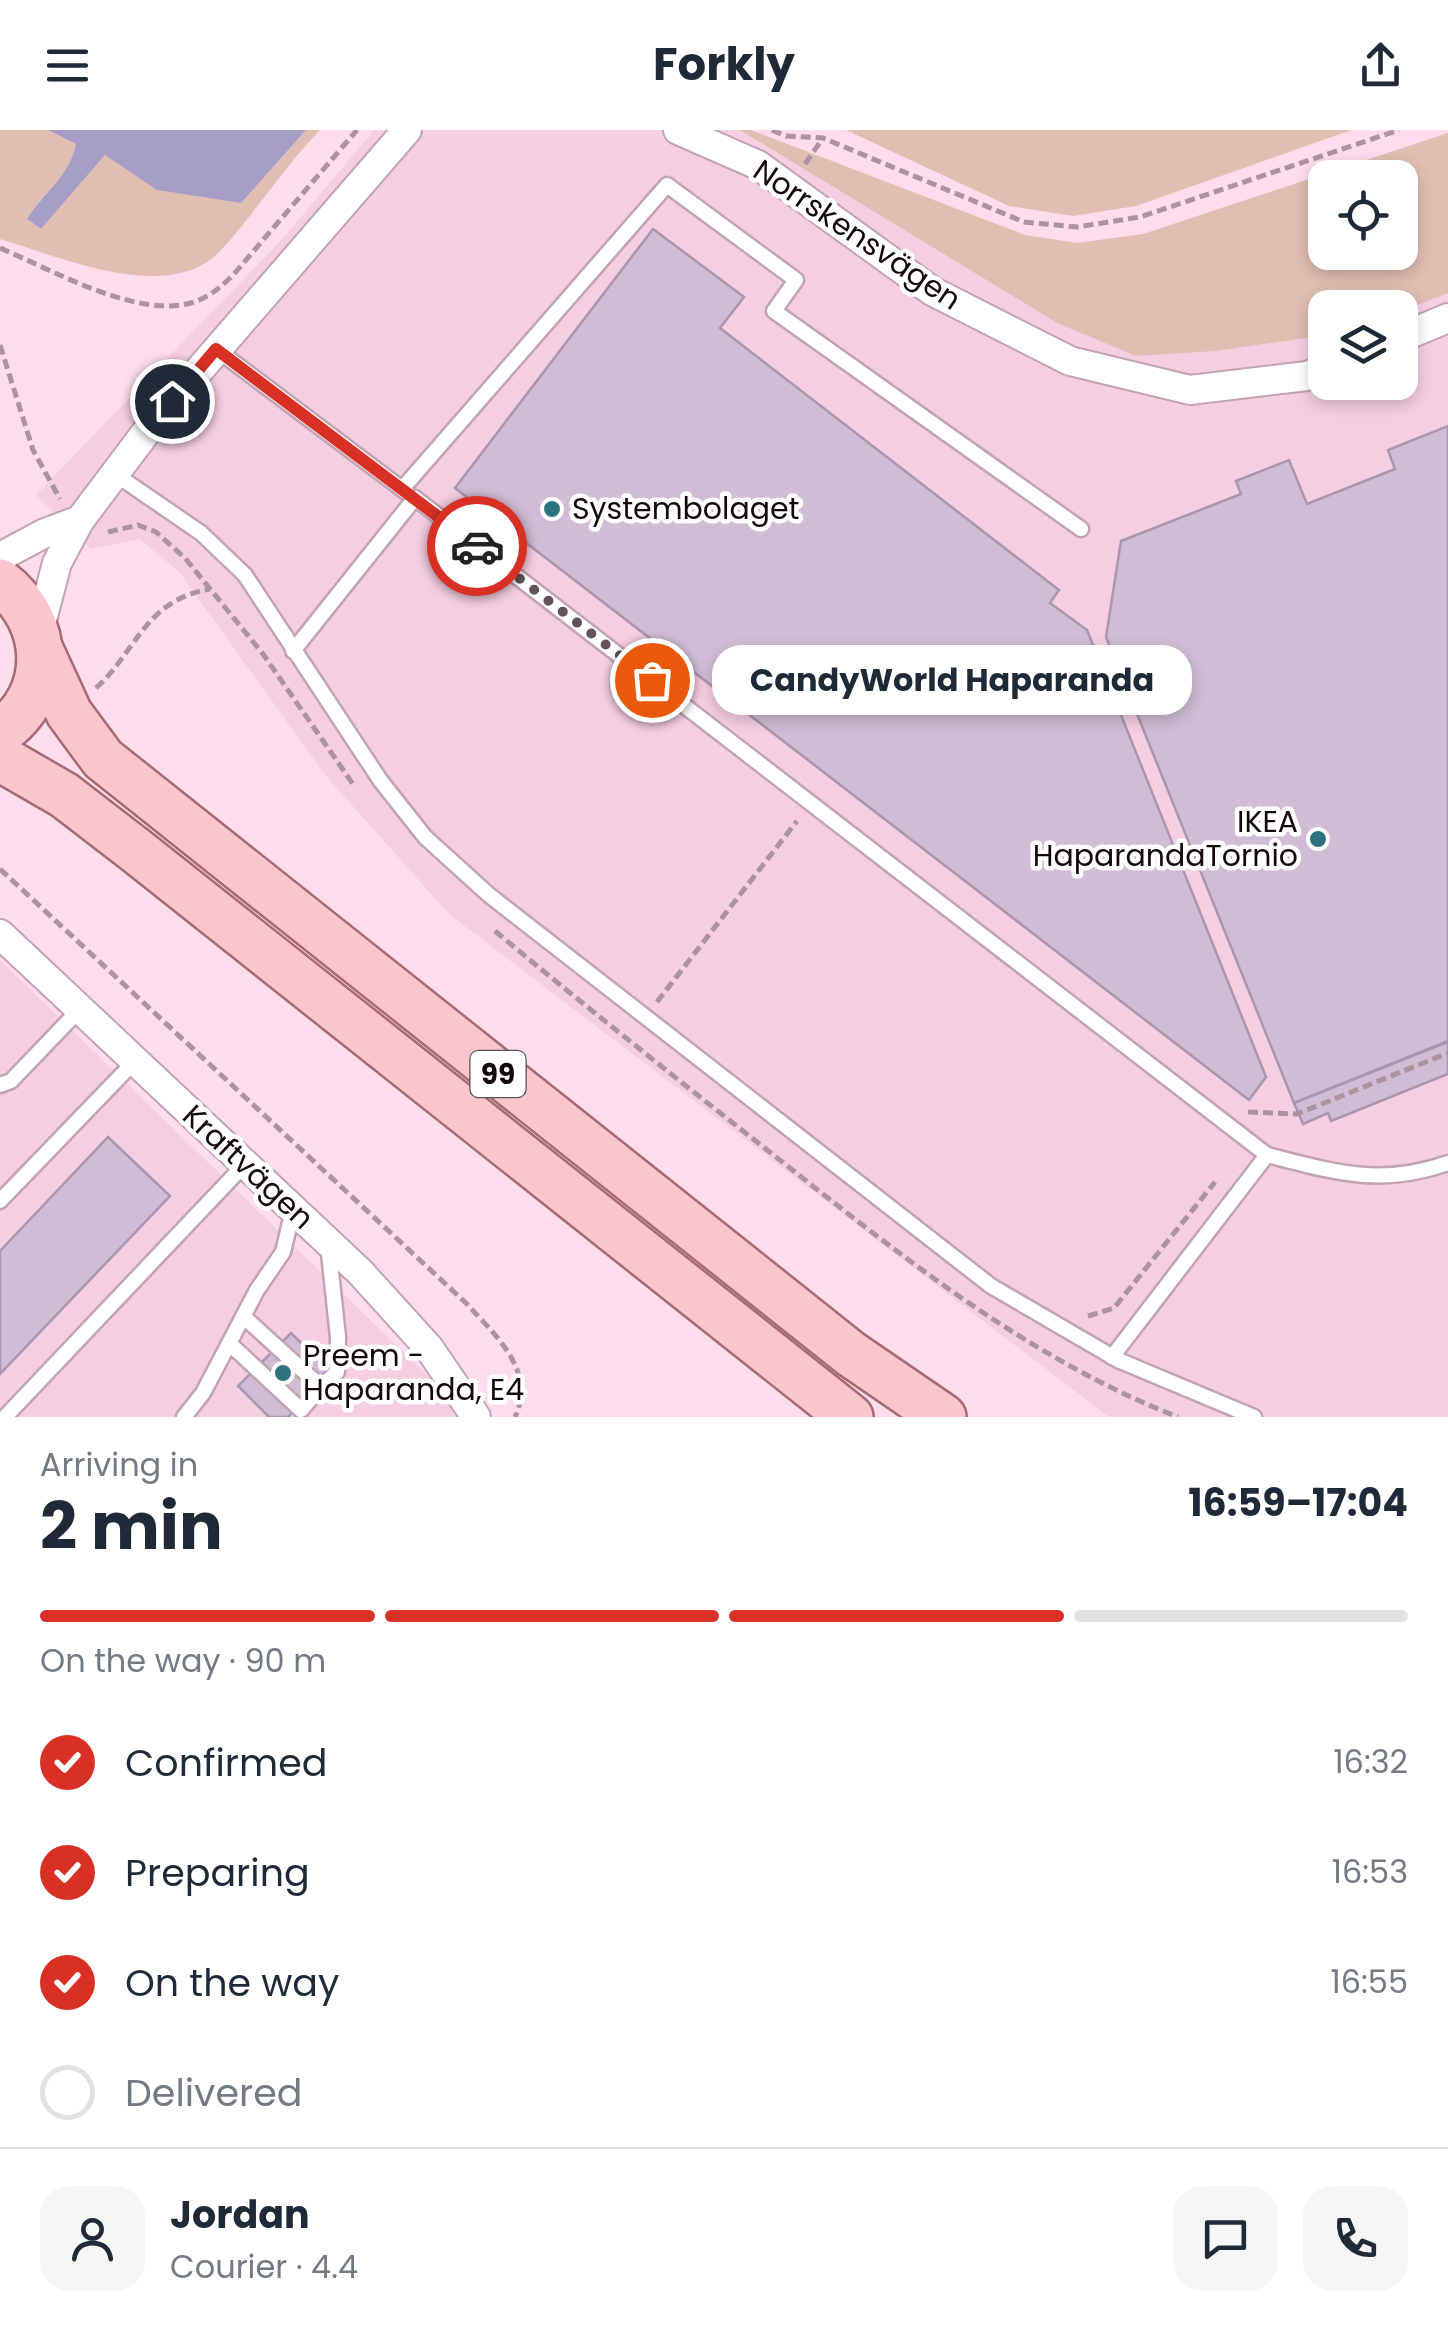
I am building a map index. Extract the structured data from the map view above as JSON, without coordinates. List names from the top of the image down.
{
  "streets": {
    "main road": ["99"],
    "street": ["Norrskensvägen", "Kraftvägen"]
  },
  "places": [
    "Systembolaget",
    "CandyWorld Haparanda",
    "IKEA HaparandaTornio",
    "Preem - Haparanda, E4"
  ],
  "page": {
    "header": "Forkly",
    "bubble": "CandyWorld Haparanda",
    "heading": ["2 min", "Arriving in", "16:59–17:04"],
    "panel": ["Jordan", "Courier · 4.4"],
    "bar": "On the way · 90 m",
    "list": [
      ["Confirmed", "16:32"],
      ["Preparing", "16:53"],
      ["On the way", "16:55"],
      "Delivered"
    ]
  }
}
